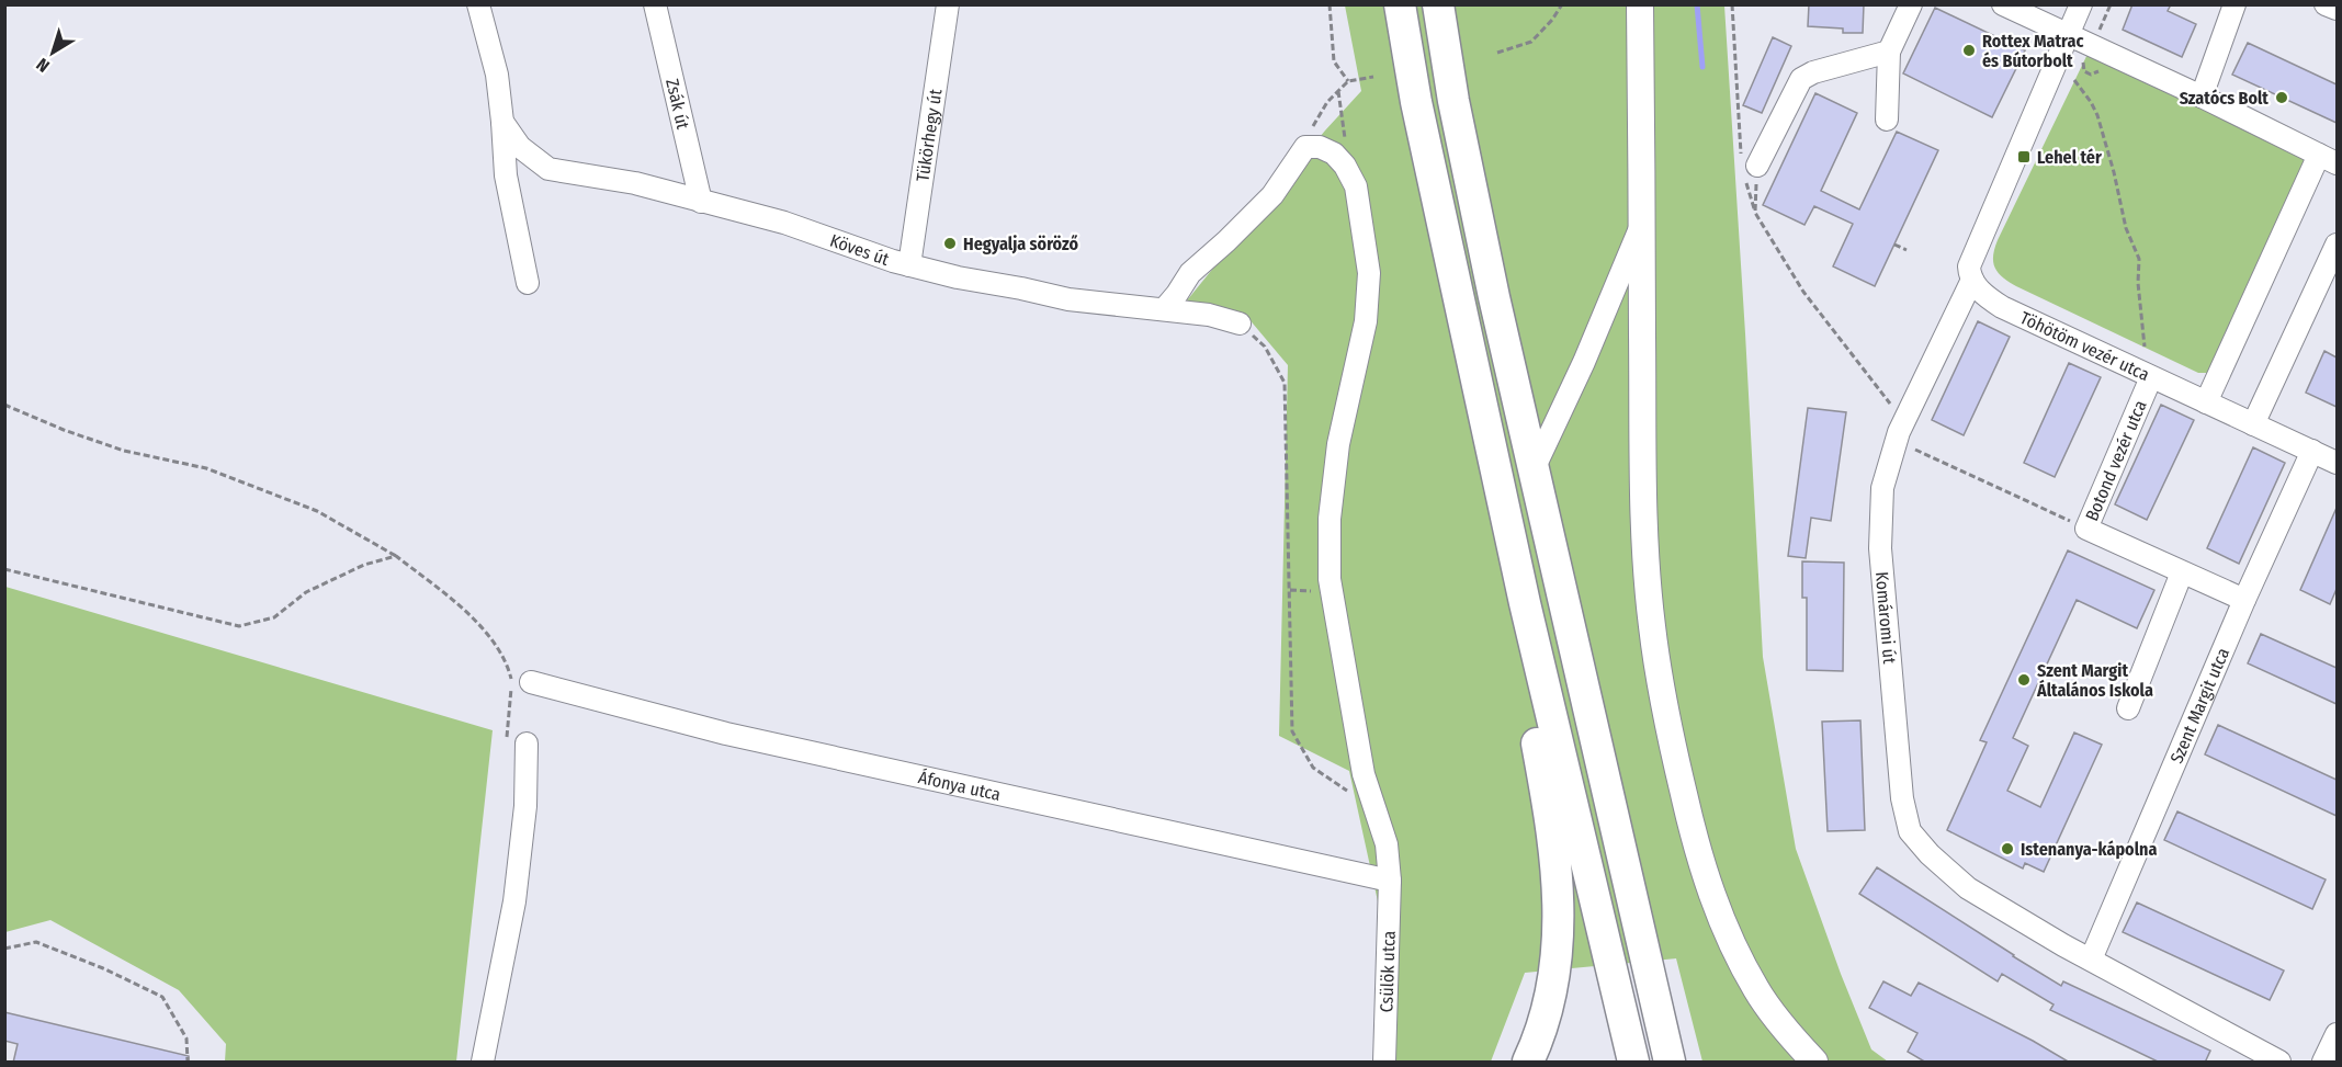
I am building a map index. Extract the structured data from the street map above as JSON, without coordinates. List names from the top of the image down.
{
  "streets": {
    "street": [
      "Zsák út",
      "Tükörhegy út",
      "Köves út",
      "Töhötöm vezér utca",
      "Botond vezér utca",
      "Komáromi út",
      "Szent Margit utca",
      "Áfonya utca",
      "Csülök utca"
    ]
  },
  "crossings": [
    ["Zsák út", "Köves út"],
    ["Tükörhegy út", "Köves út"],
    ["Töhötöm vezér utca", "Botond vezér utca"],
    ["Töhötöm vezér utca", "Komáromi út"],
    ["Töhötöm vezér utca", "Szent Margit utca"],
    ["Botond vezér utca", "Szent Margit utca"],
    ["Komáromi út", "Szent Margit utca"],
    ["Áfonya utca", "Csülök utca"]
  ],
  "places": {
    "other": [
      "Rottex Matrac és Bútorbolt",
      "Szatócs Bolt",
      "Hegyalja söröző",
      "Szent Margit Általános Iskola",
      "Istenanya-kápolna"
    ],
    "transit": ["Lehel tér"]
  },
  "north": "bottom left"
}
